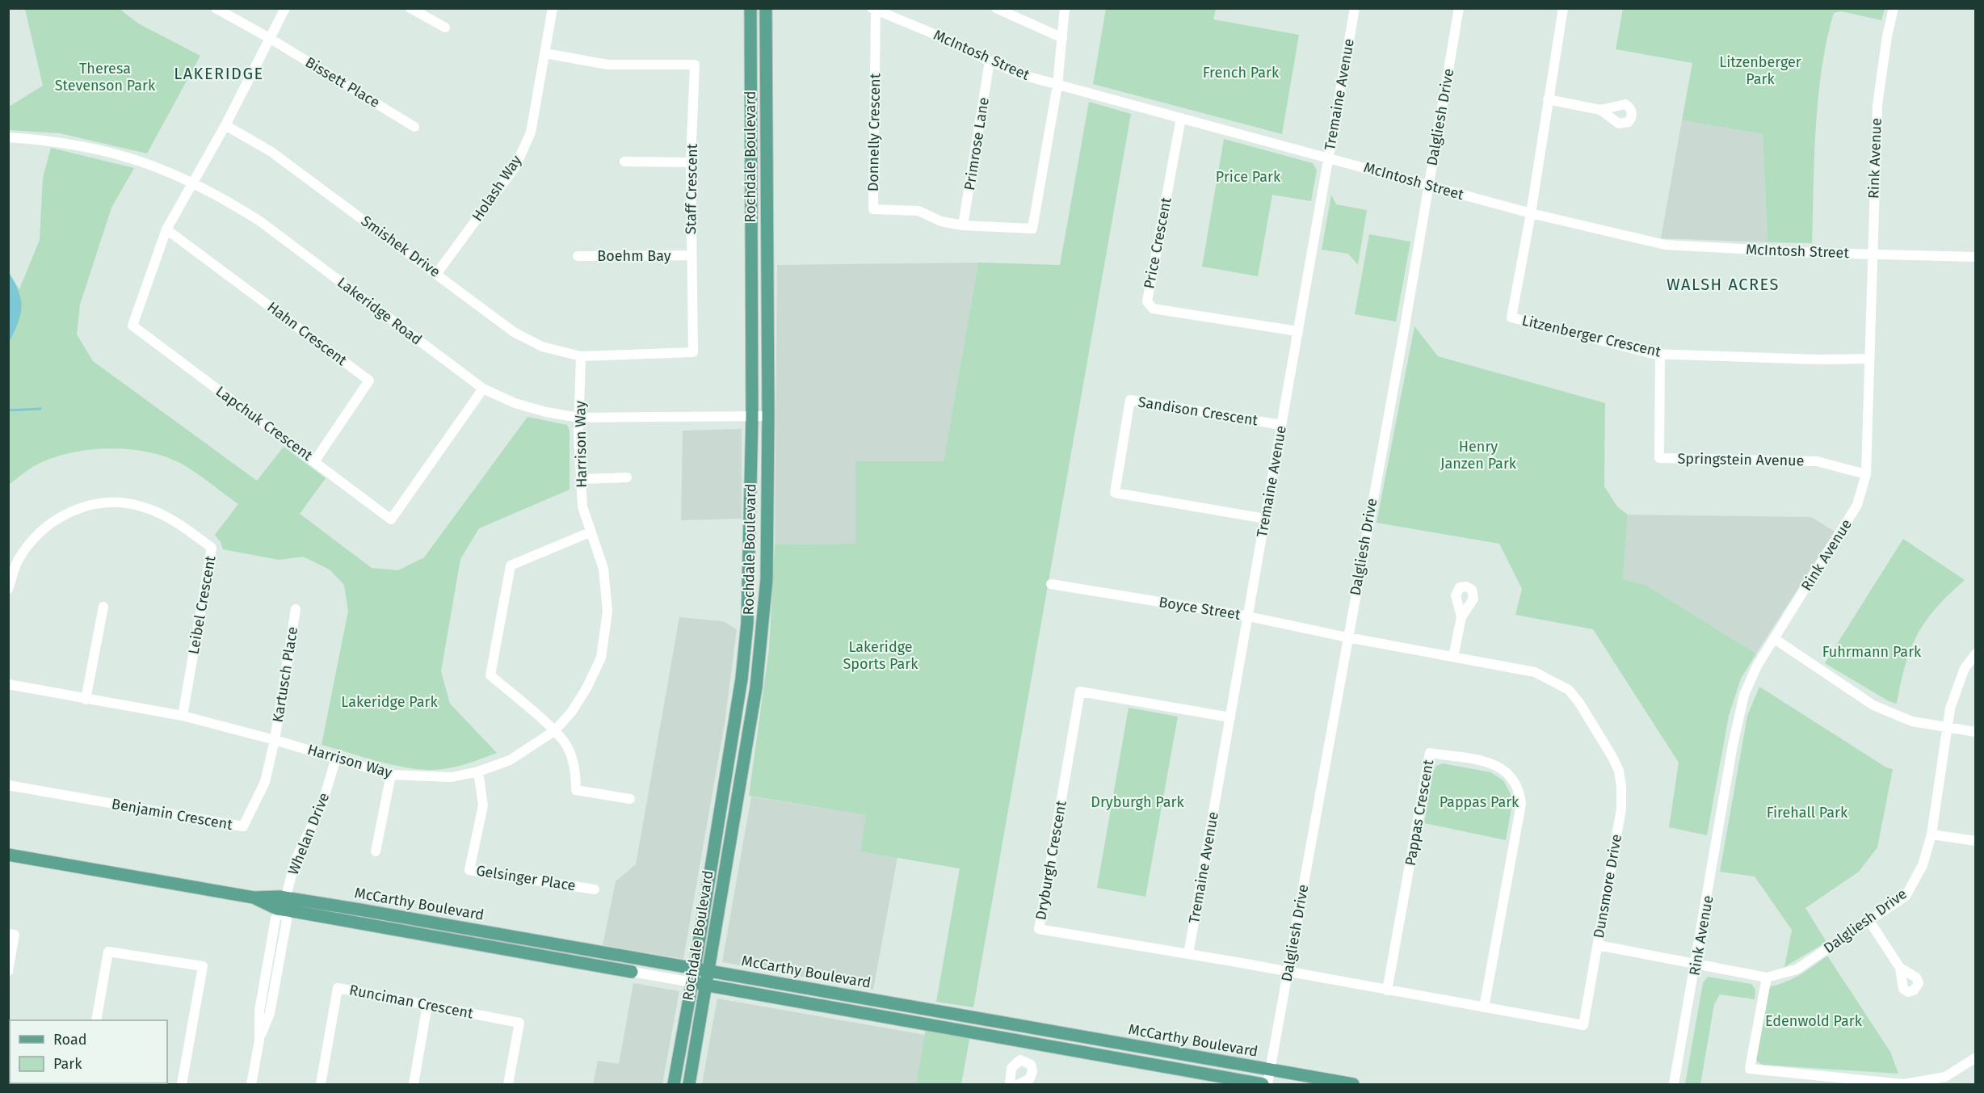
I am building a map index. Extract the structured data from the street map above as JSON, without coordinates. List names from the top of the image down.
{
  "streets": {
    "main road": ["Rochdale Boulevard", "McCarthy Boulevard"],
    "street": [
      "McIntosh Street",
      "Bissett Place",
      "Tremaine Avenue",
      "Dalgliesh Drive",
      "Donnelly Crescent",
      "Primrose Lane",
      "Rink Avenue",
      "Holash Way",
      "Staff Crescent",
      "Price Crescent",
      "Smishek Drive",
      "Boehm Bay",
      "Lakeridge Road",
      "Hahn Crescent",
      "Litzenberger Crescent",
      "Sandison Crescent",
      "Lapchuk Crescent",
      "Harrison Way",
      "Springstein Avenue",
      "Leibel Crescent",
      "Boyce Street",
      "Kartusch Place",
      "Pappas Crescent",
      "Benjamin Crescent",
      "Whelan Drive",
      "Dryburgh Crescent",
      "Gelsinger Place",
      "Dunsmore Drive",
      "Runciman Crescent"
    ]
  },
  "crossings": [
    ["McIntosh Street", "Tremaine Avenue"],
    ["McIntosh Street", "Dalgliesh Drive"],
    ["McIntosh Street", "Donnelly Crescent"],
    ["McIntosh Street", "Primrose Lane"],
    ["McIntosh Street", "Rink Avenue"],
    ["McIntosh Street", "Price Crescent"],
    ["McIntosh Street", "Litzenberger Crescent"],
    ["Bissett Place", "Lapchuk Crescent"],
    ["Tremaine Avenue", "Price Crescent"],
    ["Tremaine Avenue", "Sandison Crescent"],
    ["Tremaine Avenue", "Boyce Street"],
    ["Tremaine Avenue", "Dryburgh Crescent"],
    ["Dalgliesh Drive", "Rink Avenue"],
    ["Dalgliesh Drive", "Boyce Street"],
    ["Dalgliesh Drive", "Dryburgh Crescent"],
    ["Dalgliesh Drive", "Dunsmore Drive"],
    ["Dalgliesh Drive", "McCarthy Boulevard"],
    ["Donnelly Crescent", "Primrose Lane"],
    ["Rochdale Boulevard", "Lakeridge Road"],
    ["Rochdale Boulevard", "McCarthy Boulevard"],
    ["Rink Avenue", "Litzenberger Crescent"],
    ["Rink Avenue", "Springstein Avenue"],
    ["Holash Way", "Staff Crescent"],
    ["Holash Way", "Smishek Drive"],
    ["Staff Crescent", "Smishek Drive"],
    ["Staff Crescent", "Boehm Bay"],
    ["Staff Crescent", "Harrison Way"],
    ["Smishek Drive", "Lapchuk Crescent"],
    ["Smishek Drive", "Harrison Way"],
    ["Lakeridge Road", "Lapchuk Crescent"],
    ["Lakeridge Road", "Harrison Way"],
    ["Hahn Crescent", "Lapchuk Crescent"],
    ["Litzenberger Crescent", "Springstein Avenue"],
    ["Harrison Way", "Leibel Crescent"],
    ["Harrison Way", "Kartusch Place"],
    ["Harrison Way", "Benjamin Crescent"],
    ["Harrison Way", "Whelan Drive"],
    ["Harrison Way", "Gelsinger Place"],
    ["Boyce Street", "Dunsmore Drive"],
    ["Kartusch Place", "Benjamin Crescent"],
    ["Pappas Crescent", "Dunsmore Drive"],
    ["Whelan Drive", "McCarthy Boulevard"],
    ["Dryburgh Crescent", "Dunsmore Drive"]
  ],
  "districts": ["LAKERIDGE", "WALSH ACRES"],
  "parks": [
    "Litzenberger Park",
    "Theresa Stevenson Park",
    "French Park",
    "Price Park",
    "Henry Janzen Park",
    "Lakeridge Sports Park",
    "Fuhrmann Park",
    "Lakeridge Park",
    "Dryburgh Park",
    "Pappas Park",
    "Firehall Park",
    "Edenwold Park"
  ],
  "legend": ["Road", "Park"]
}
